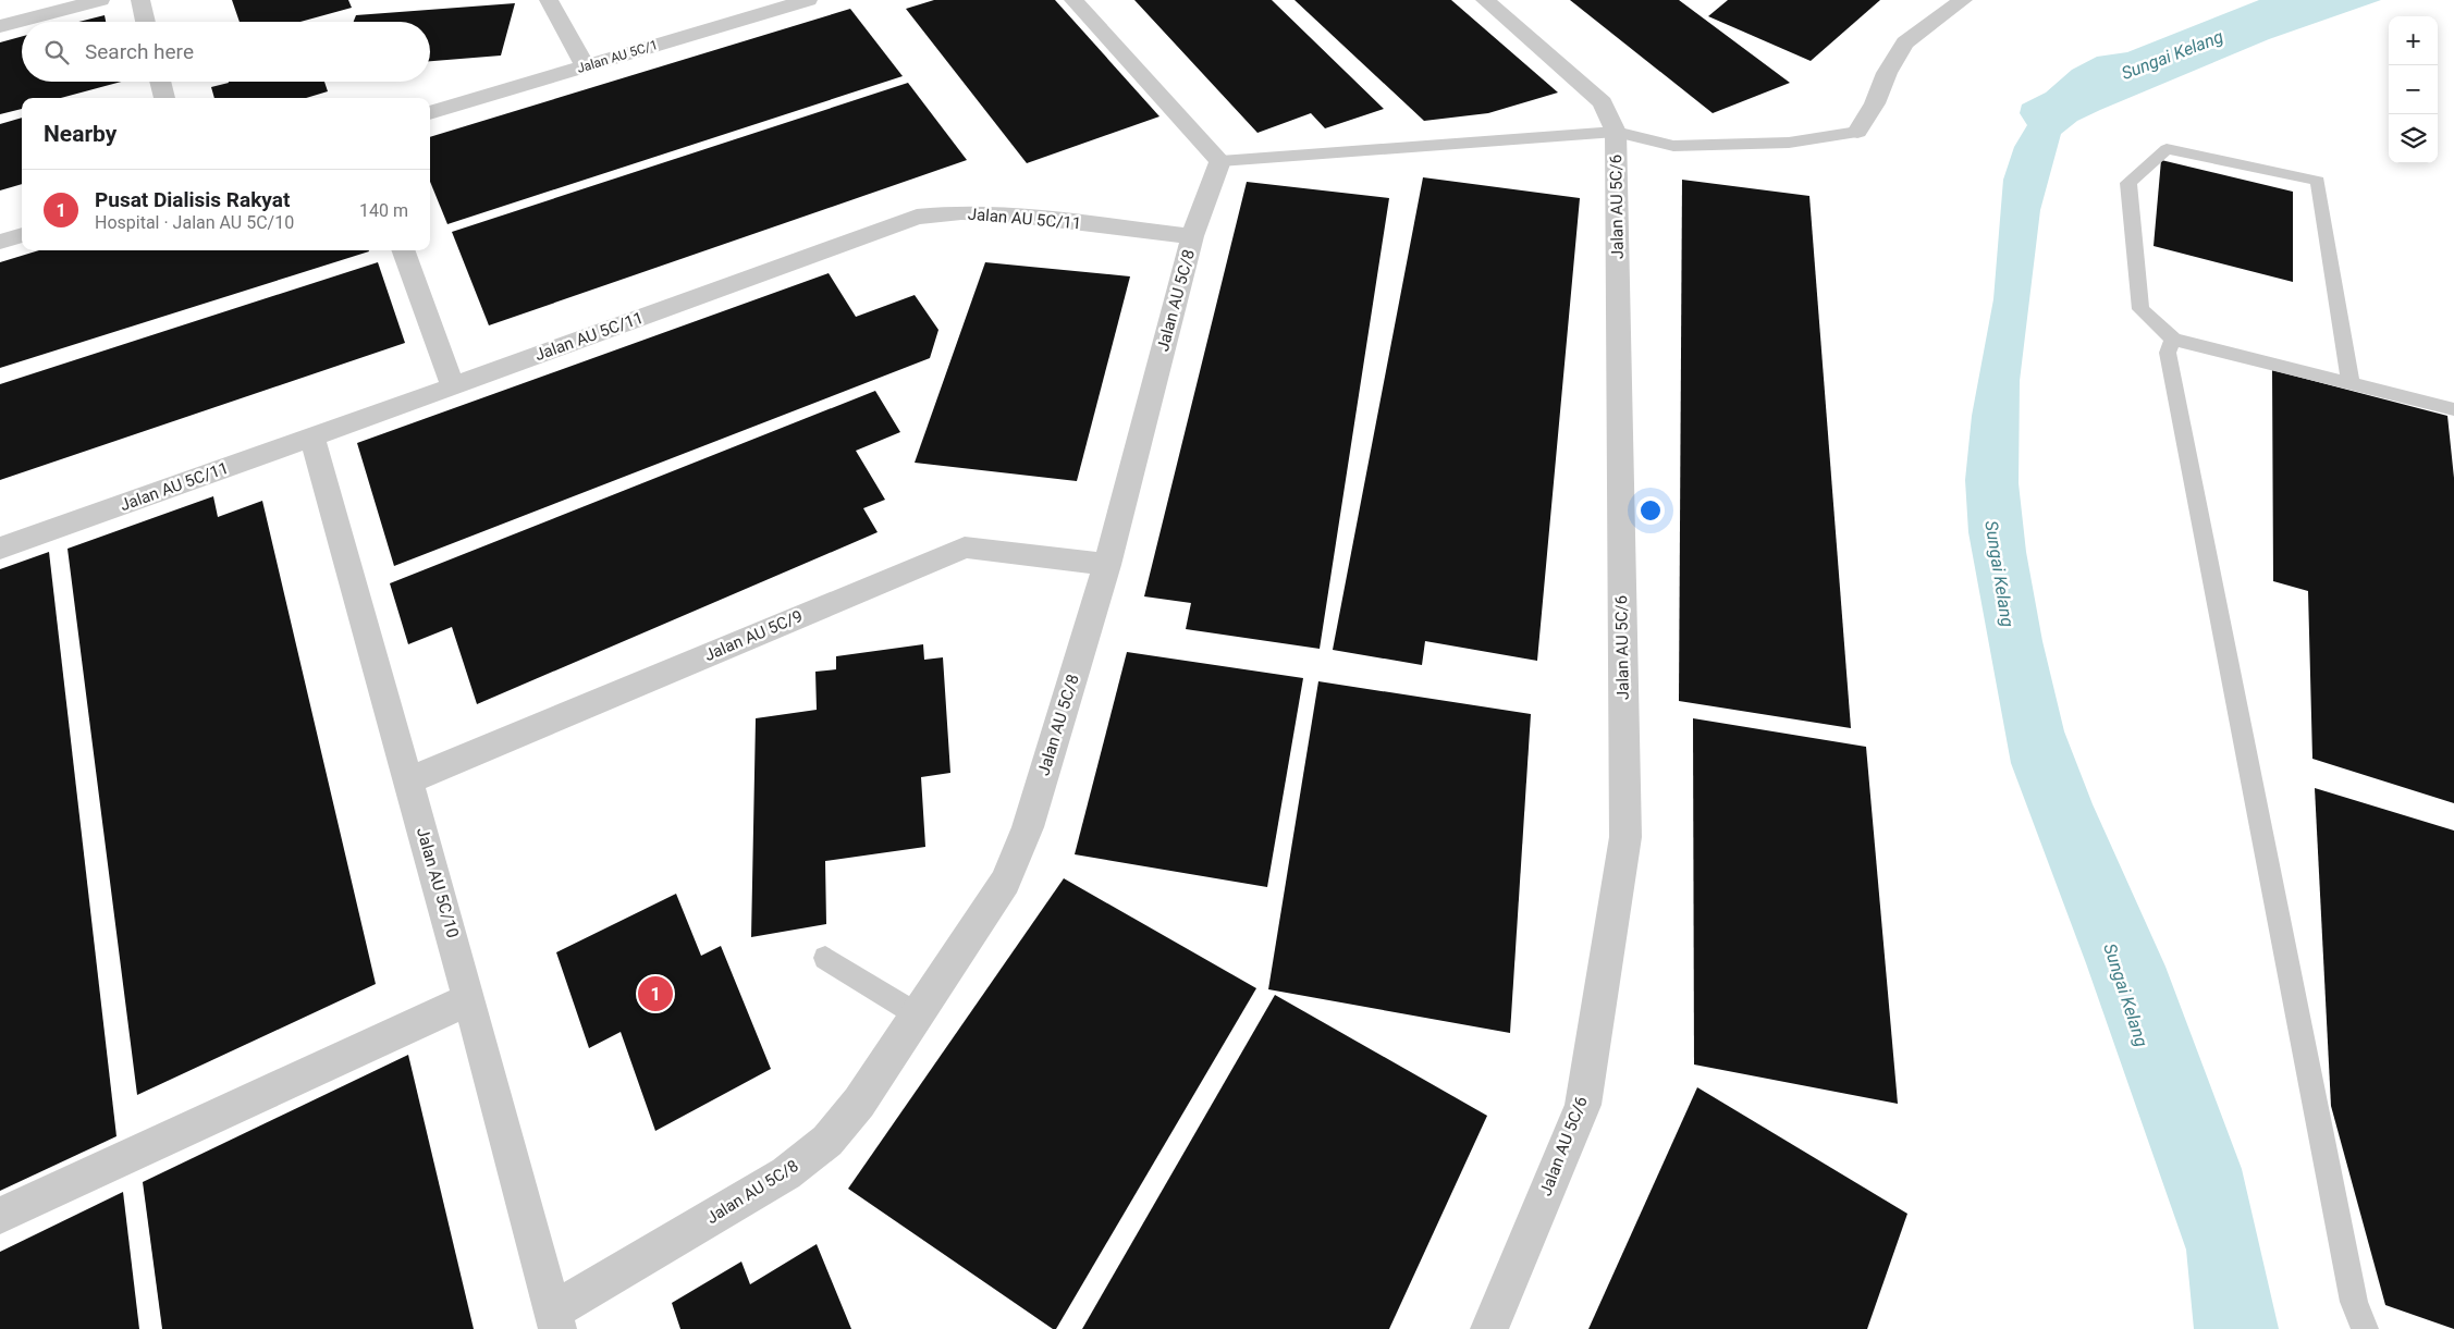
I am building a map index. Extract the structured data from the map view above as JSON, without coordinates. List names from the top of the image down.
{
  "streets": {
    "street": [
      "Jalan AU 5C/1",
      "Jalan AU 5C/6",
      "Jalan AU 5C/11",
      "Jalan AU 5C/8",
      "Jalan AU 5C/9",
      "Jalan AU 5C/10"
    ]
  },
  "crossings": [
    ["Jalan AU 5C/11", "Jalan AU 5C/8"],
    ["Jalan AU 5C/11", "Jalan AU 5C/10"],
    ["Jalan AU 5C/8", "Jalan AU 5C/9"],
    ["Jalan AU 5C/8", "Jalan AU 5C/10"],
    ["Jalan AU 5C/9", "Jalan AU 5C/10"]
  ],
  "water": ["Sungai Kelang"],
  "page": {
    "map_buttons": ["+", "−"],
    "search": "Search here",
    "heading": "Nearby",
    "list": [
      {
        "mark": "1",
        "name": "Pusat Dialisis Rakyat",
        "note": "Hospital · Jalan AU 5C/10",
        "value": "140 m"
      }
    ],
    "pins": "1"
  }
}
